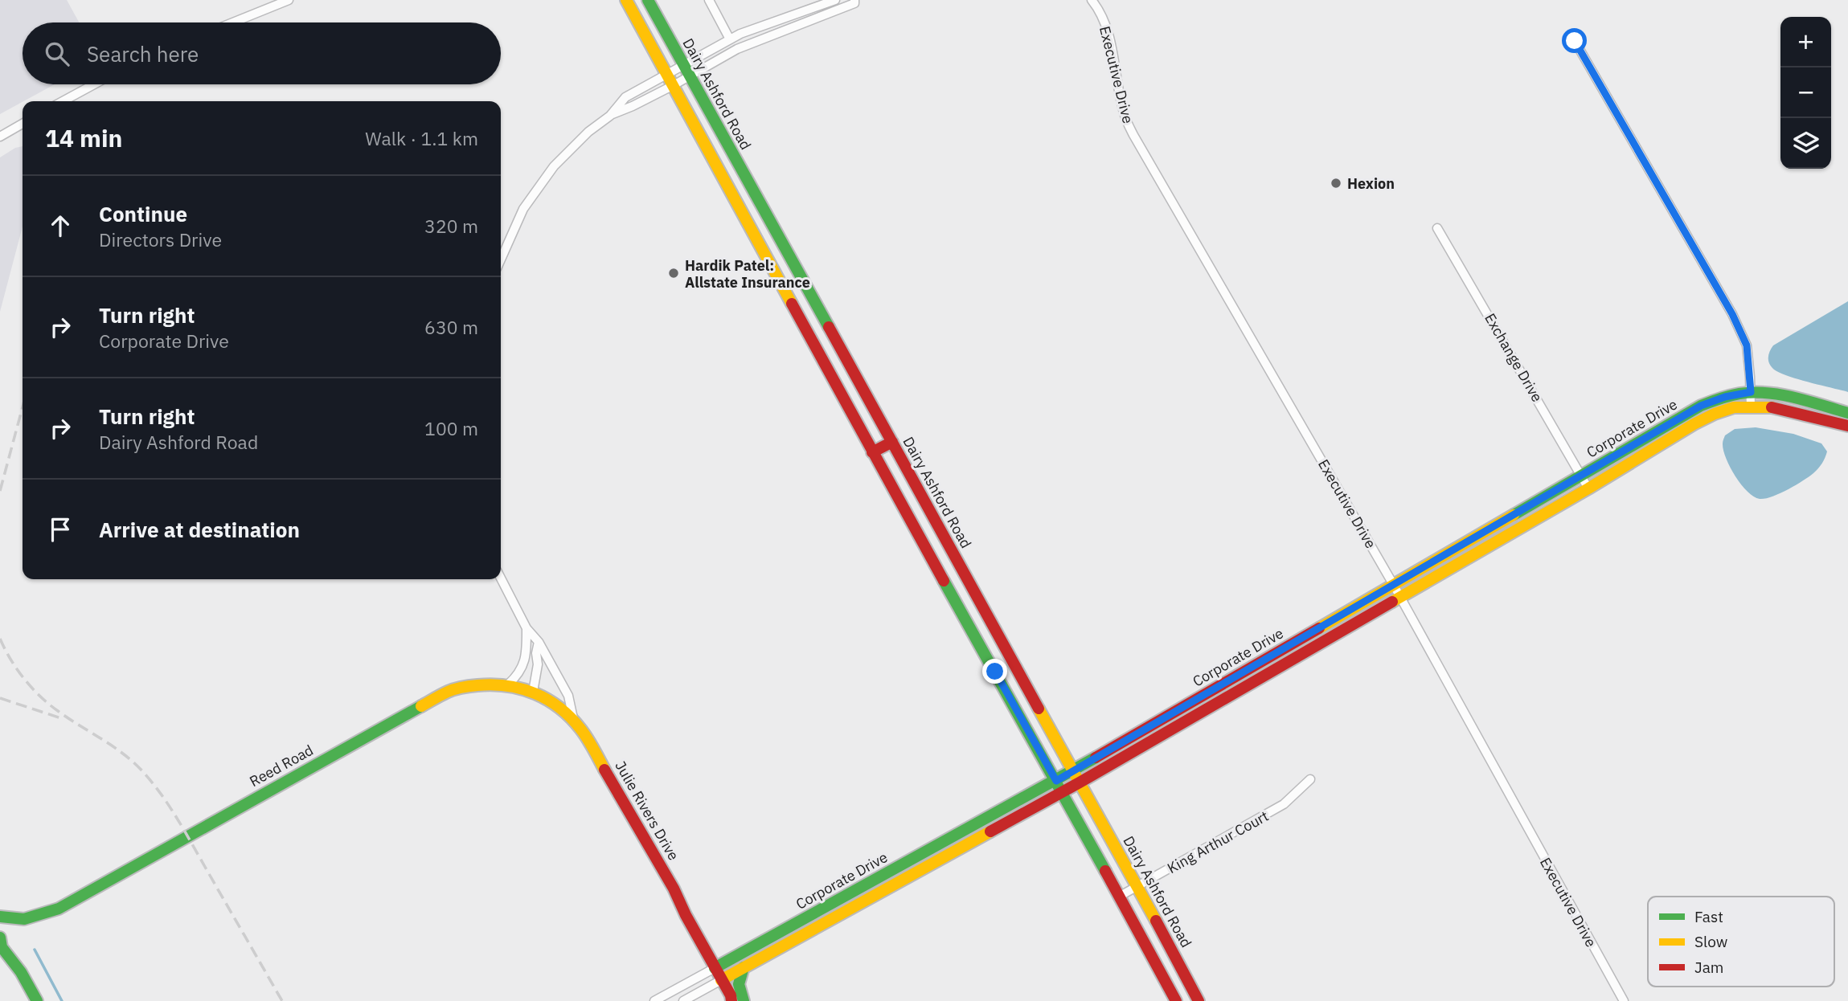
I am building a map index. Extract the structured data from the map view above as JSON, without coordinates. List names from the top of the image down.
{
  "streets": {
    "street": [
      "Executive Drive",
      "Dairy Ashford Road",
      "Exchange Drive",
      "Corporate Drive",
      "Reed Road",
      "Julie Rivers Drive",
      "King Arthur Court"
    ]
  },
  "crossings": [
    ["Executive Drive", "Corporate Drive"],
    ["Dairy Ashford Road", "Corporate Drive"],
    ["Dairy Ashford Road", "King Arthur Court"],
    ["Exchange Drive", "Corporate Drive"],
    ["Corporate Drive", "Julie Rivers Drive"],
    ["Reed Road", "Julie Rivers Drive"]
  ],
  "places": ["Hexion", "Hardik Patel: Allstate Insurance"],
  "legend": ["Fast", "Slow", "Jam"],
  "page": {
    "map_buttons": ["+", "−"],
    "search": "Search here",
    "heading": ["14 min", "Walk · 1.1 km"],
    "list": [
      ["Continue", "Directors Drive", "320 m"],
      ["Turn right", "Corporate Drive", "630 m"],
      ["Turn right", "Dairy Ashford Road", "100 m"],
      "Arrive at destination"
    ]
  }
}
